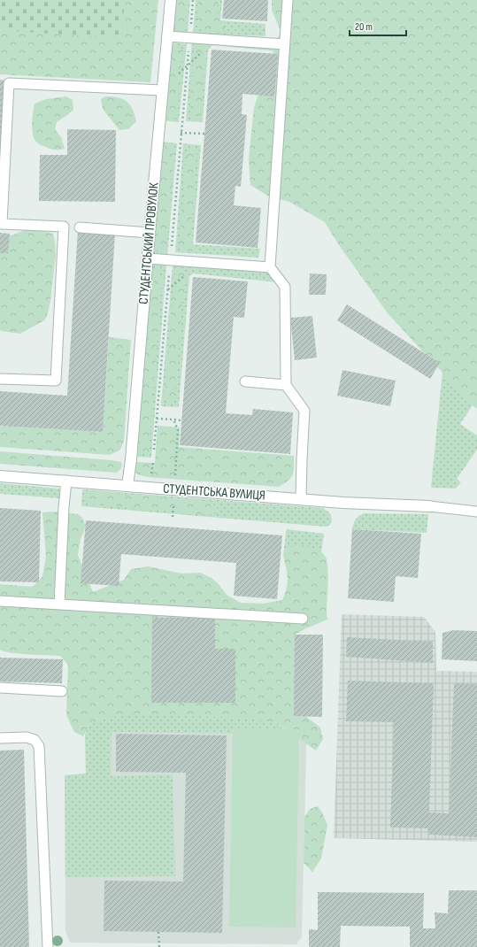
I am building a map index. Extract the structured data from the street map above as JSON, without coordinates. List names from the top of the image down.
{
  "streets": {
    "street": ["СТУДЕНТСЬКИЙ ПРОВУЛОК", "СТУДЕНТСЬКА ВУЛИЦЯ"]
  },
  "crossings": [
    ["СТУДЕНТСЬКИЙ ПРОВУЛОК", "СТУДЕНТСЬКА ВУЛИЦЯ"]
  ],
  "scale_bar": "20 m"
}
